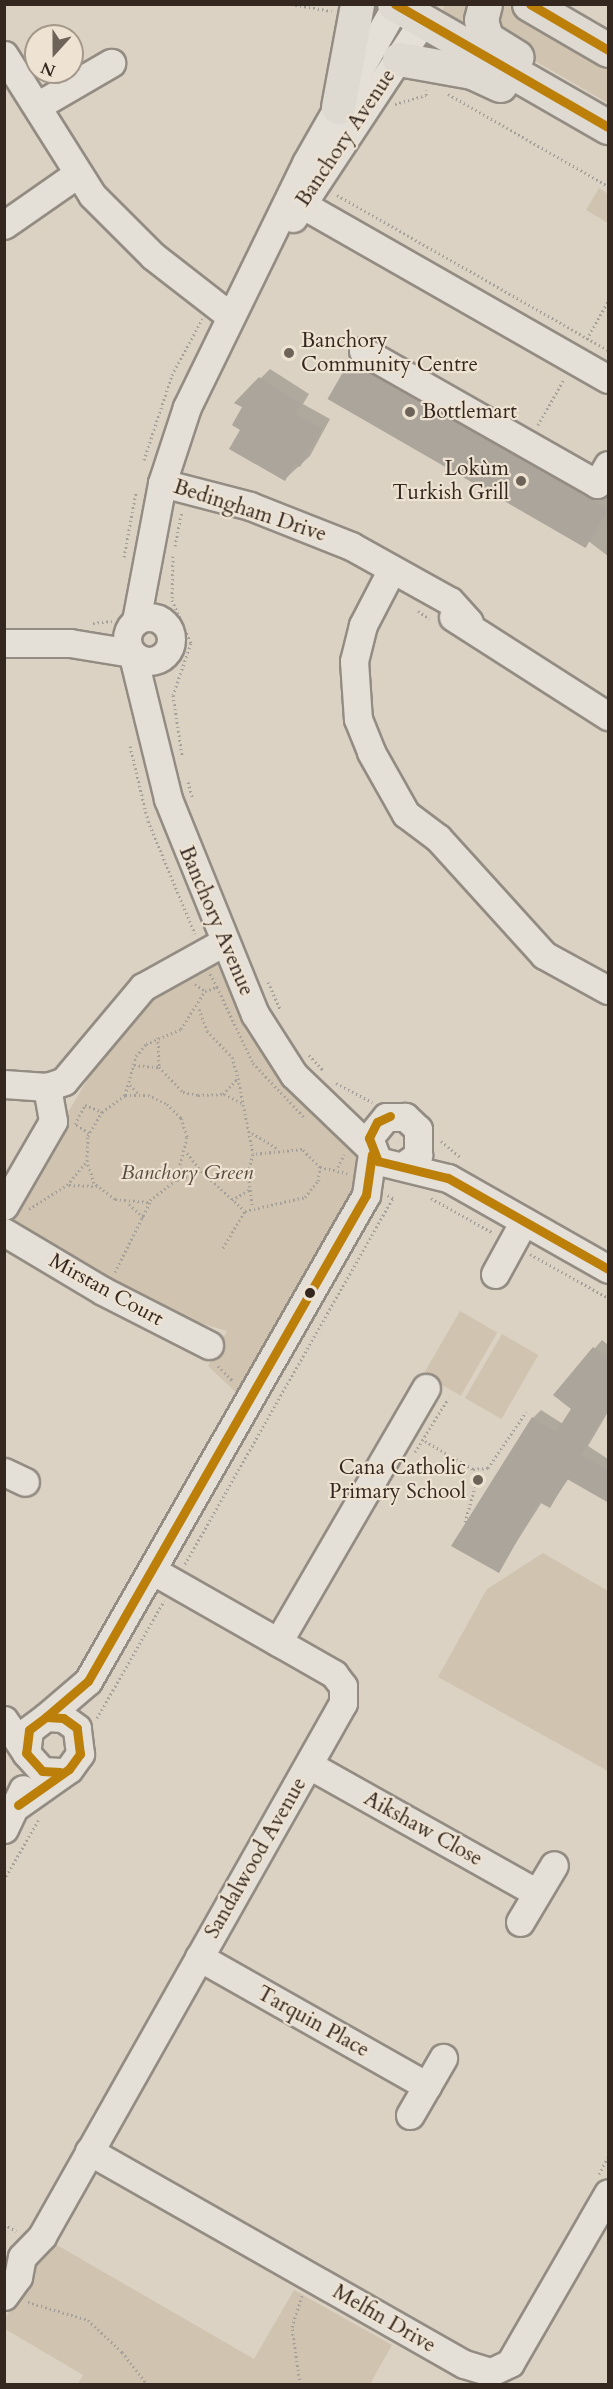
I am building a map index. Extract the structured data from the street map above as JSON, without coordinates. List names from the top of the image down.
{
  "streets": {
    "street": [
      "Banchory Avenue",
      "Bedingham Drive",
      "Mirstan Court",
      "Aikshaw Close",
      "Sandalwood Avenue",
      "Tarquin Place",
      "Melfin Drive"
    ]
  },
  "crossings": [
    ["Banchory Avenue", "Bedingham Drive"],
    ["Aikshaw Close", "Sandalwood Avenue"],
    ["Sandalwood Avenue", "Tarquin Place"],
    ["Sandalwood Avenue", "Melfin Drive"]
  ],
  "parks": ["Banchory Green"],
  "places": [
    "Banchory Community Centre",
    "Bottlemart",
    "Lokùm Turkish Grill",
    "Cana Catholic Primary School"
  ],
  "north": "bottom"
}
